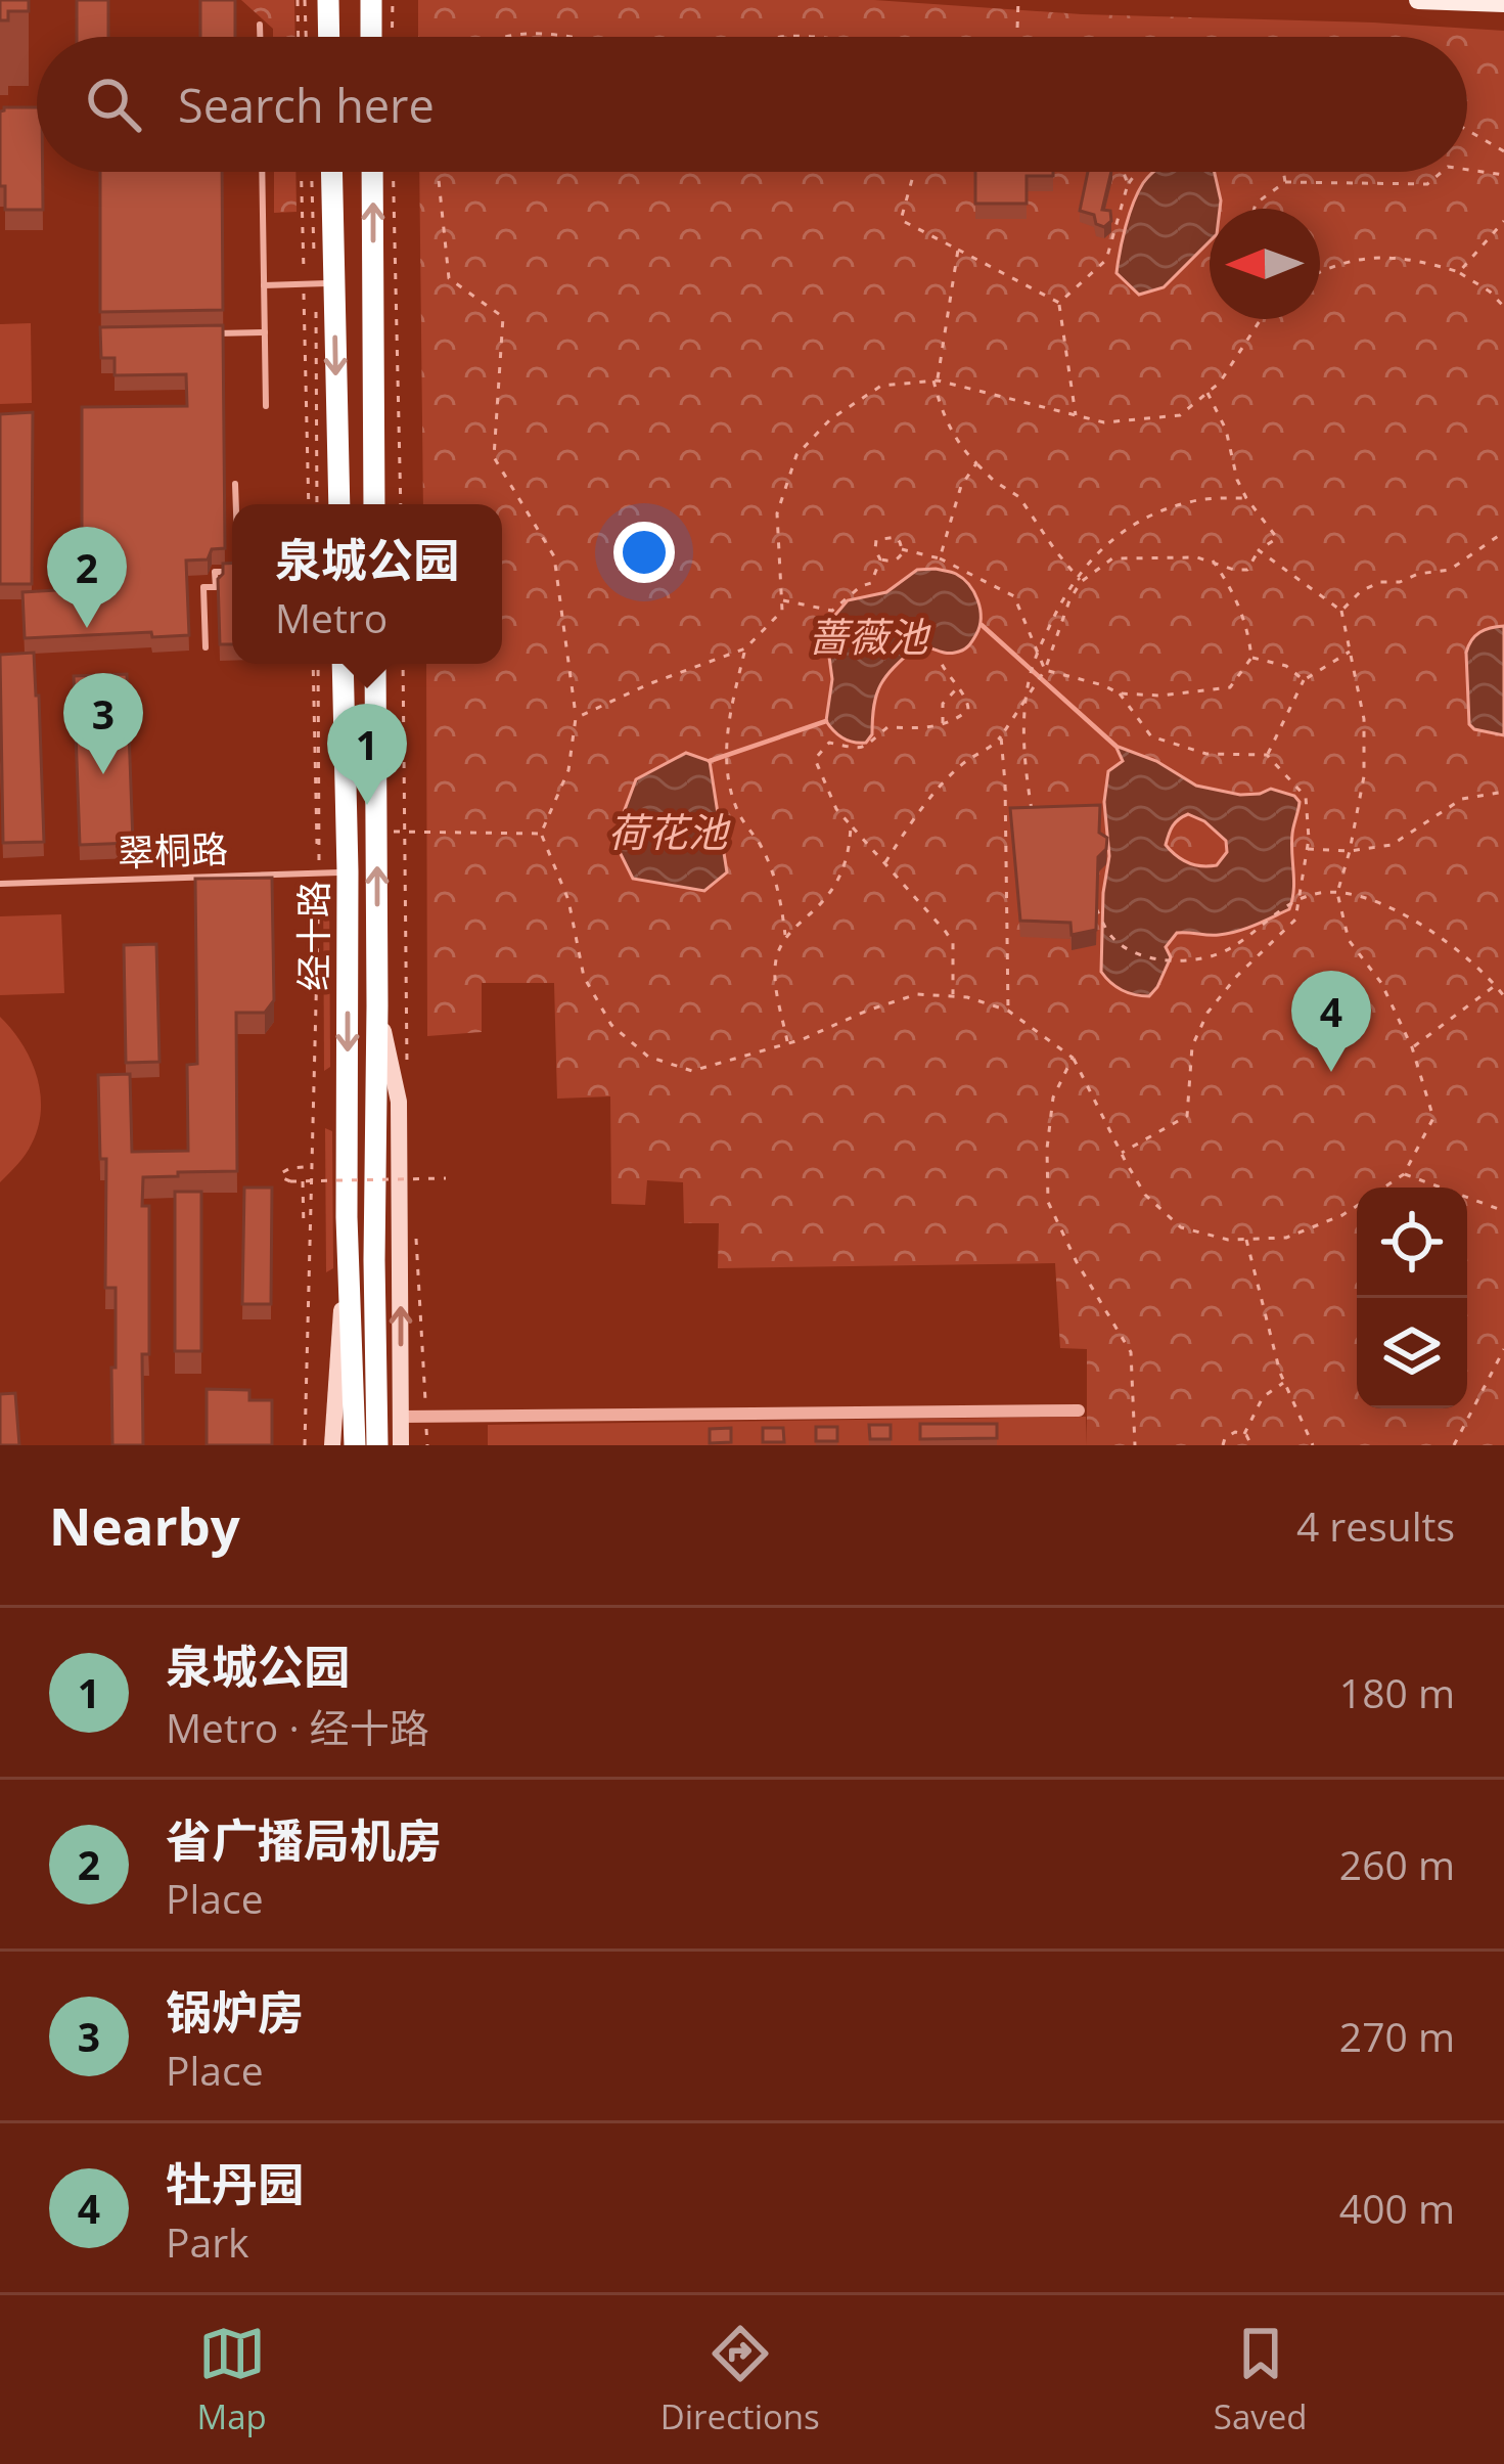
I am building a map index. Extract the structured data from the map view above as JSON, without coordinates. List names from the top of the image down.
{
  "streets": {
    "highway": ["经十路"],
    "lane": ["翠桐路"]
  },
  "crossings": [
    ["翠桐路", "经十路"]
  ],
  "water": ["蔷薇池", "荷花池"],
  "north": "left",
  "page": {
    "search": "Search here",
    "popup": ["泉城公园", "Metro"],
    "pins": [
      "2",
      "3",
      "1",
      "4"
    ],
    "heading": ["Nearby", "4 results"],
    "list": [
      {
        "mark": "1",
        "name": "泉城公园",
        "note": "Metro · 经十路",
        "value": "180 m"
      },
      {
        "mark": "2",
        "name": "省广播局机房",
        "note": "Place",
        "value": "260 m"
      },
      {
        "mark": "3",
        "name": "锅炉房",
        "note": "Place",
        "value": "270 m"
      },
      {
        "mark": "4",
        "name": "牡丹园",
        "note": "Park",
        "value": "400 m"
      }
    ],
    "nav": ["Map", "Directions", "Saved"]
  }
}
